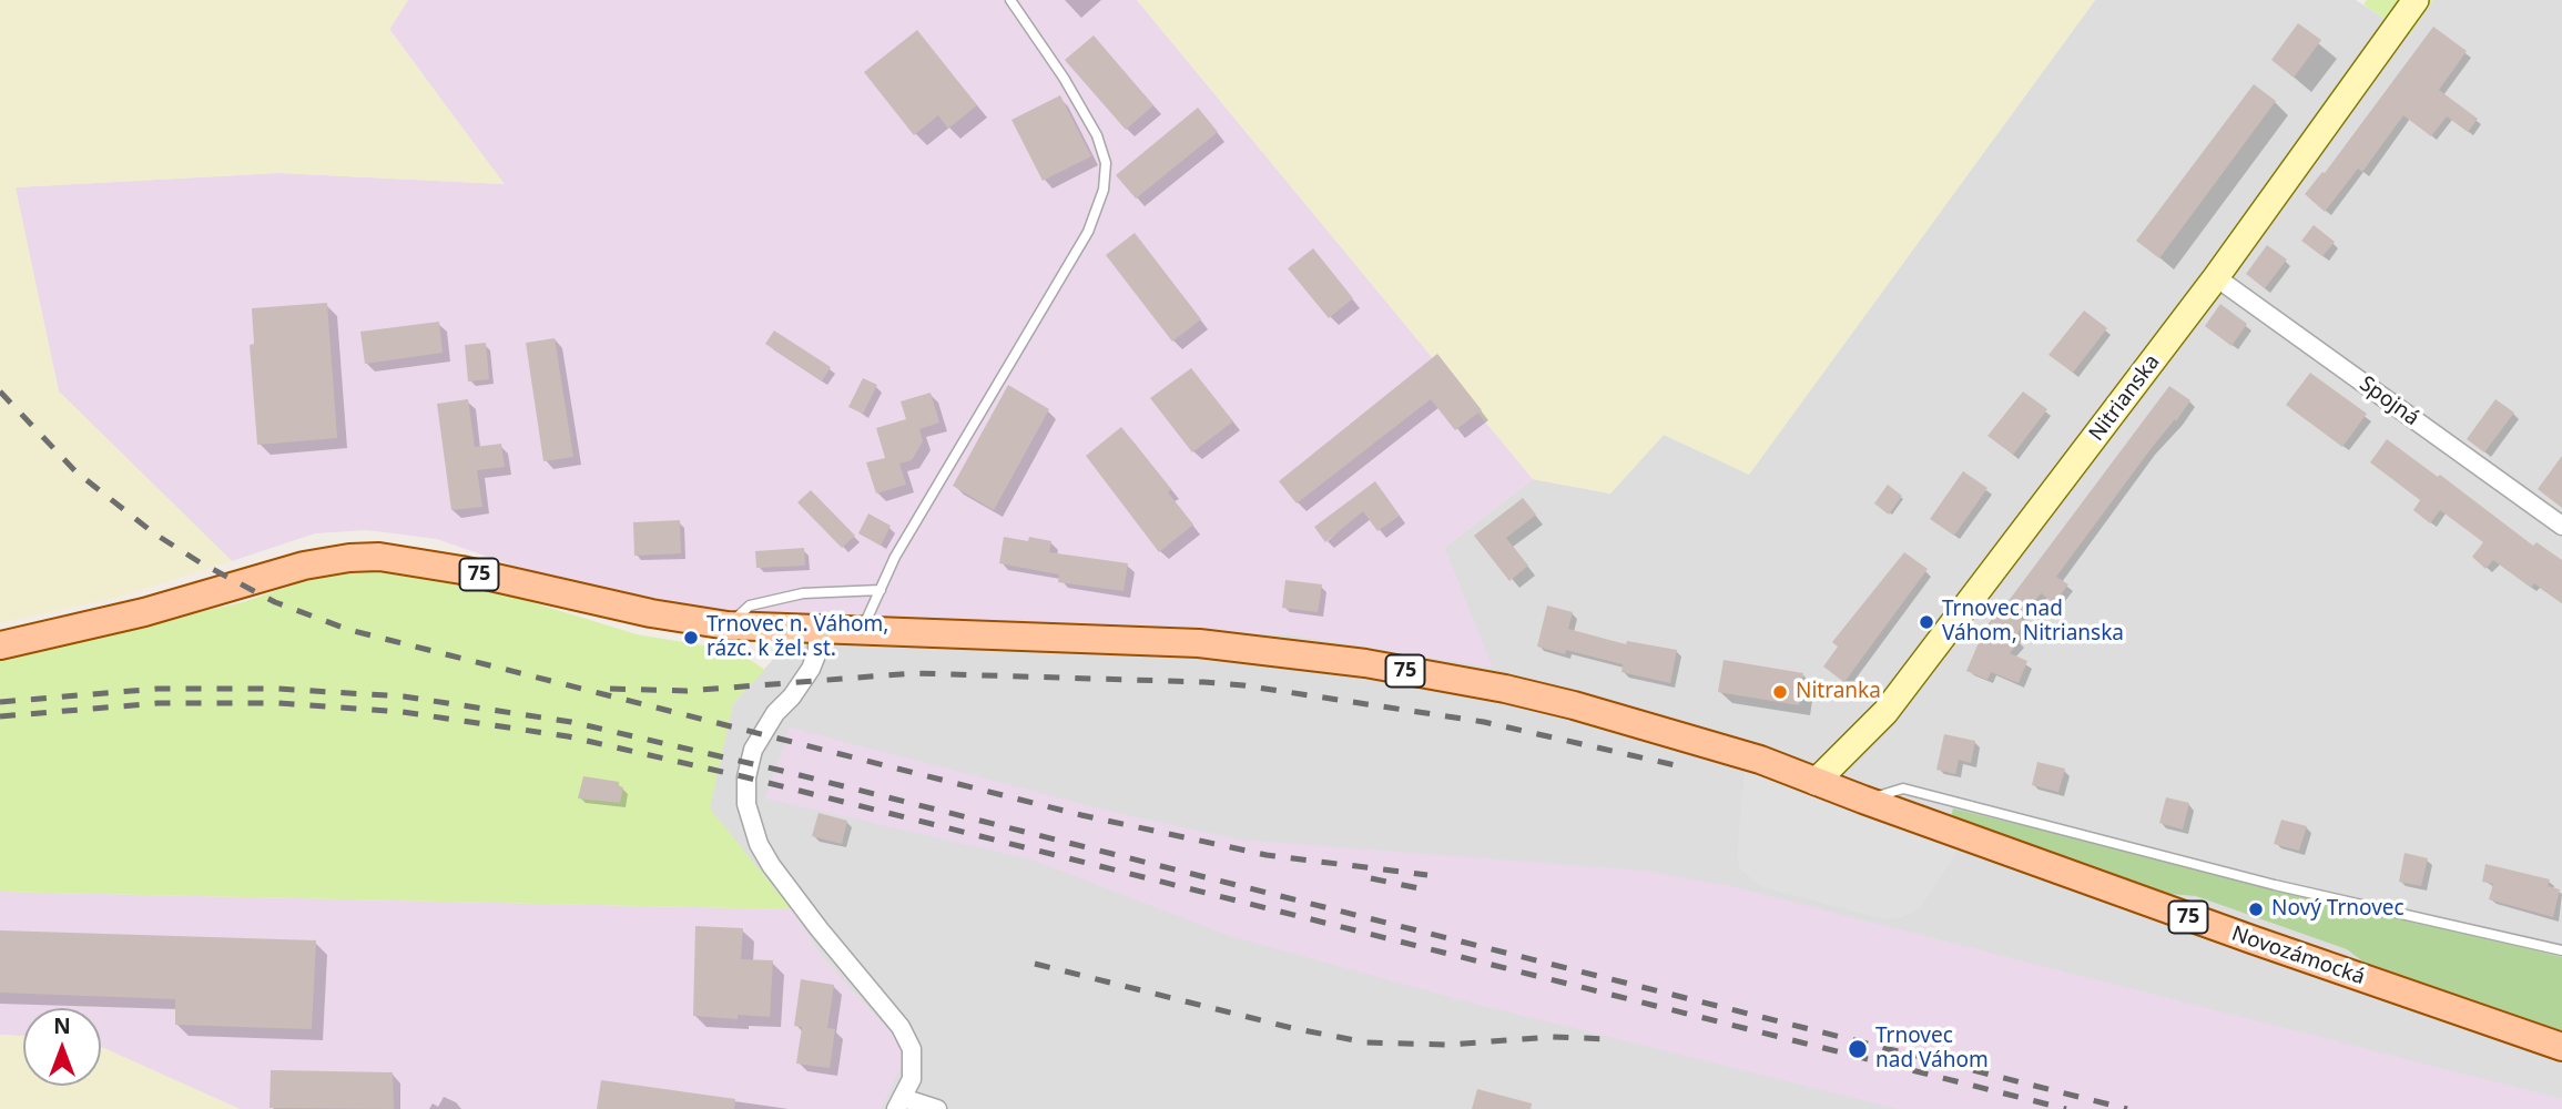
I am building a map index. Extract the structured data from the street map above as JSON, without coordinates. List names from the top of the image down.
{
  "streets": {
    "main road": ["Nitrianska", "75", "Novozámocká"],
    "street": ["Spojná"]
  },
  "crossings": [
    ["Nitrianska", "Spojná"],
    ["Nitrianska", "75"],
    ["Nitrianska", "Novozámocká"],
    ["75", "Novozámocká"]
  ],
  "places": [
    "Trnovec nad Váhom, Nitrianska",
    "Trnovec n. Váhom, rázc. k žel. st.",
    "Nitranka",
    "Nový Trnovec",
    "Trnovec nad Váhom"
  ],
  "north": "top"
}
